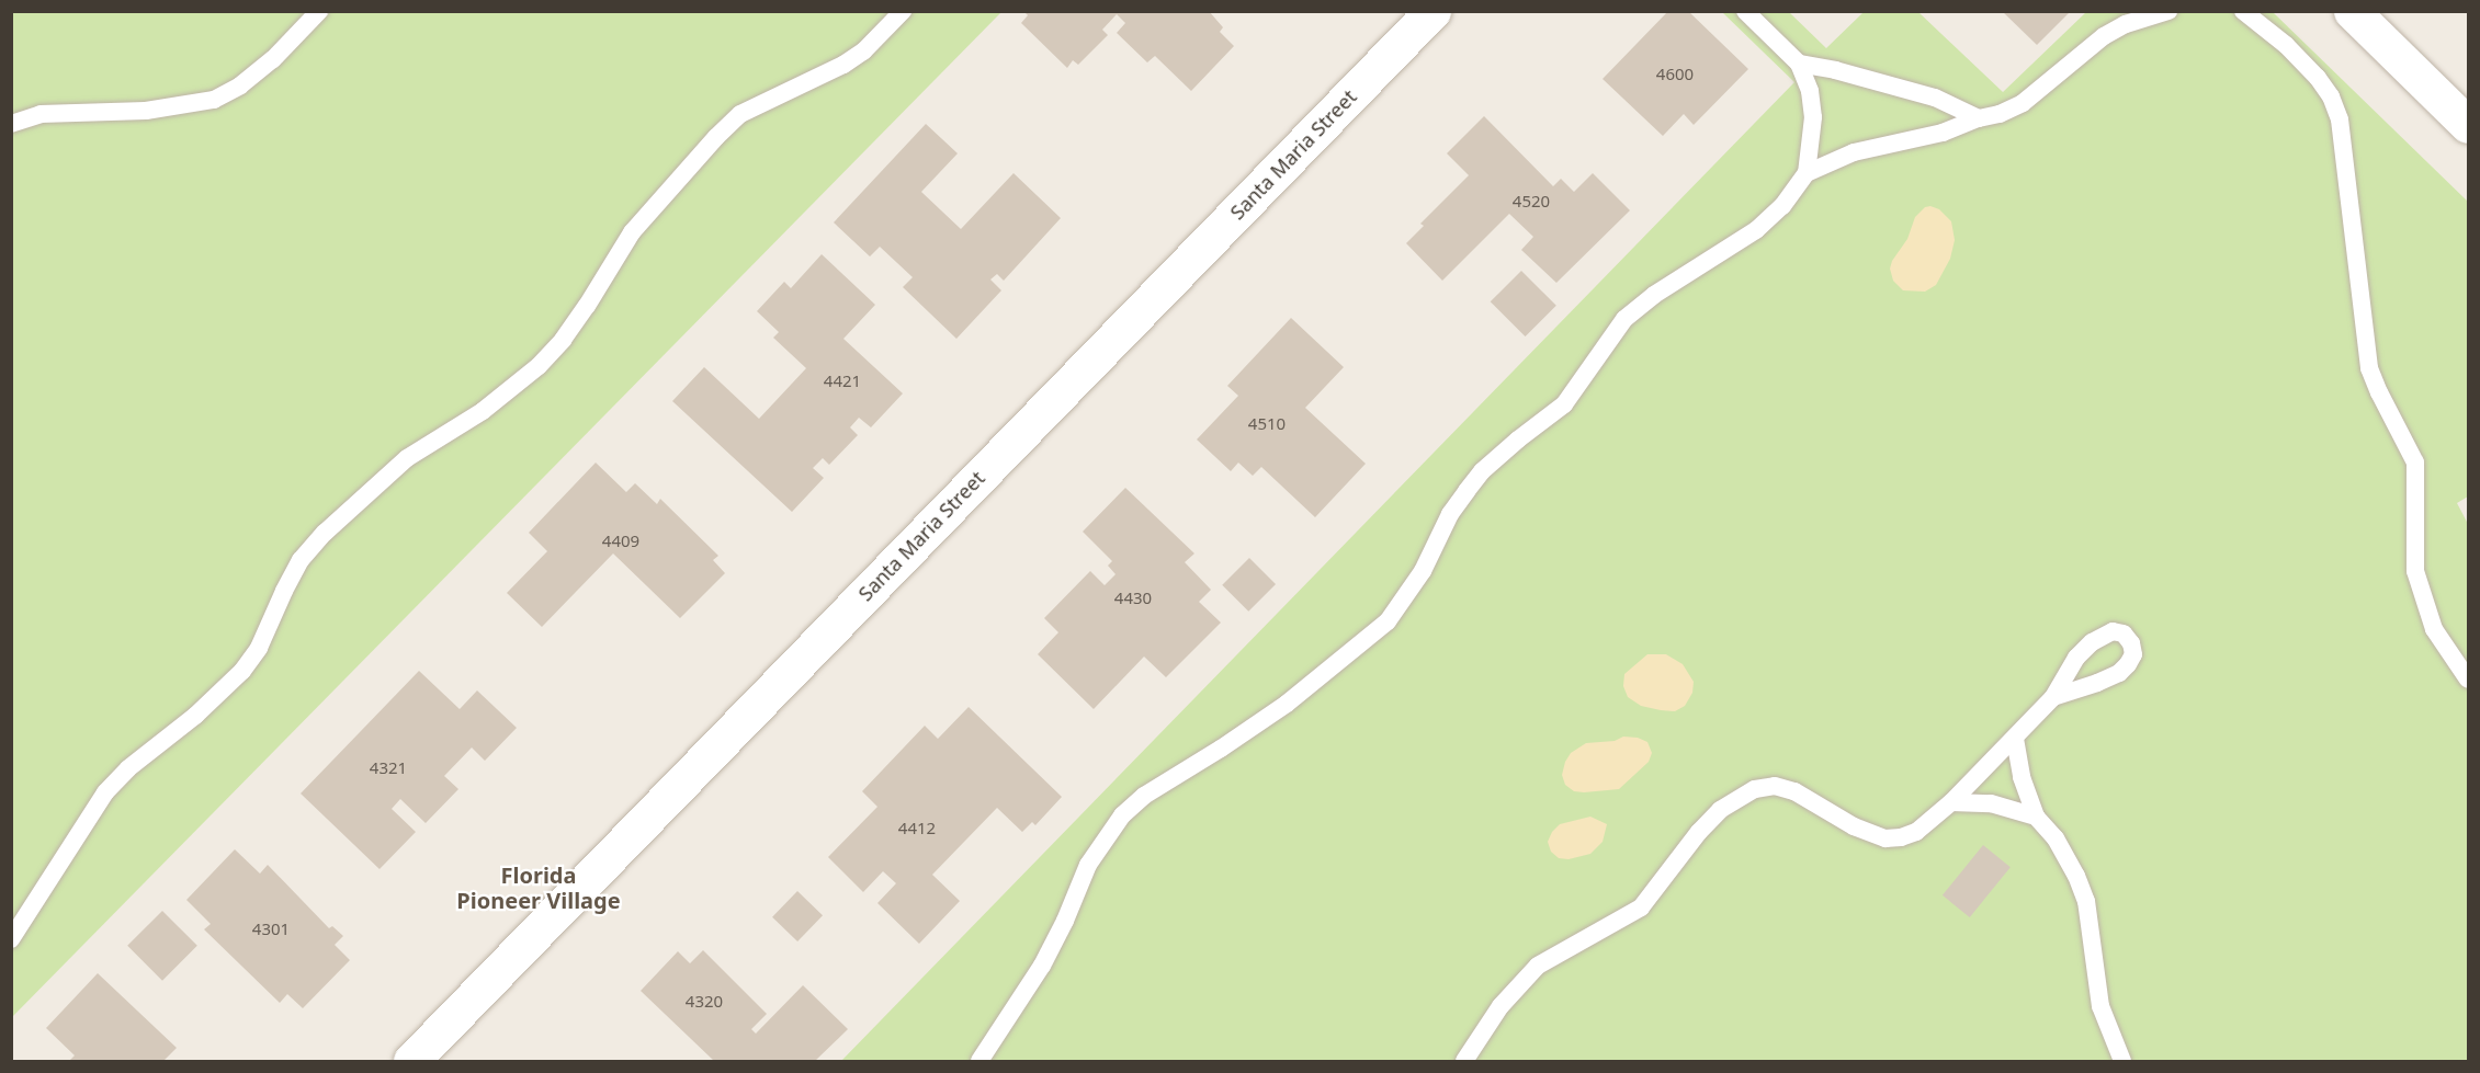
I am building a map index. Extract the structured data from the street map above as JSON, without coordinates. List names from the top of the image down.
{
  "streets": {
    "street": ["Santa Maria Street"]
  },
  "districts": ["Florida Pioneer Village"],
  "house_numbers": [
    "4600",
    "4520",
    "4421",
    "4510",
    "4409",
    "4430",
    "4321",
    "4412",
    "4301",
    "4320"
  ]
}
